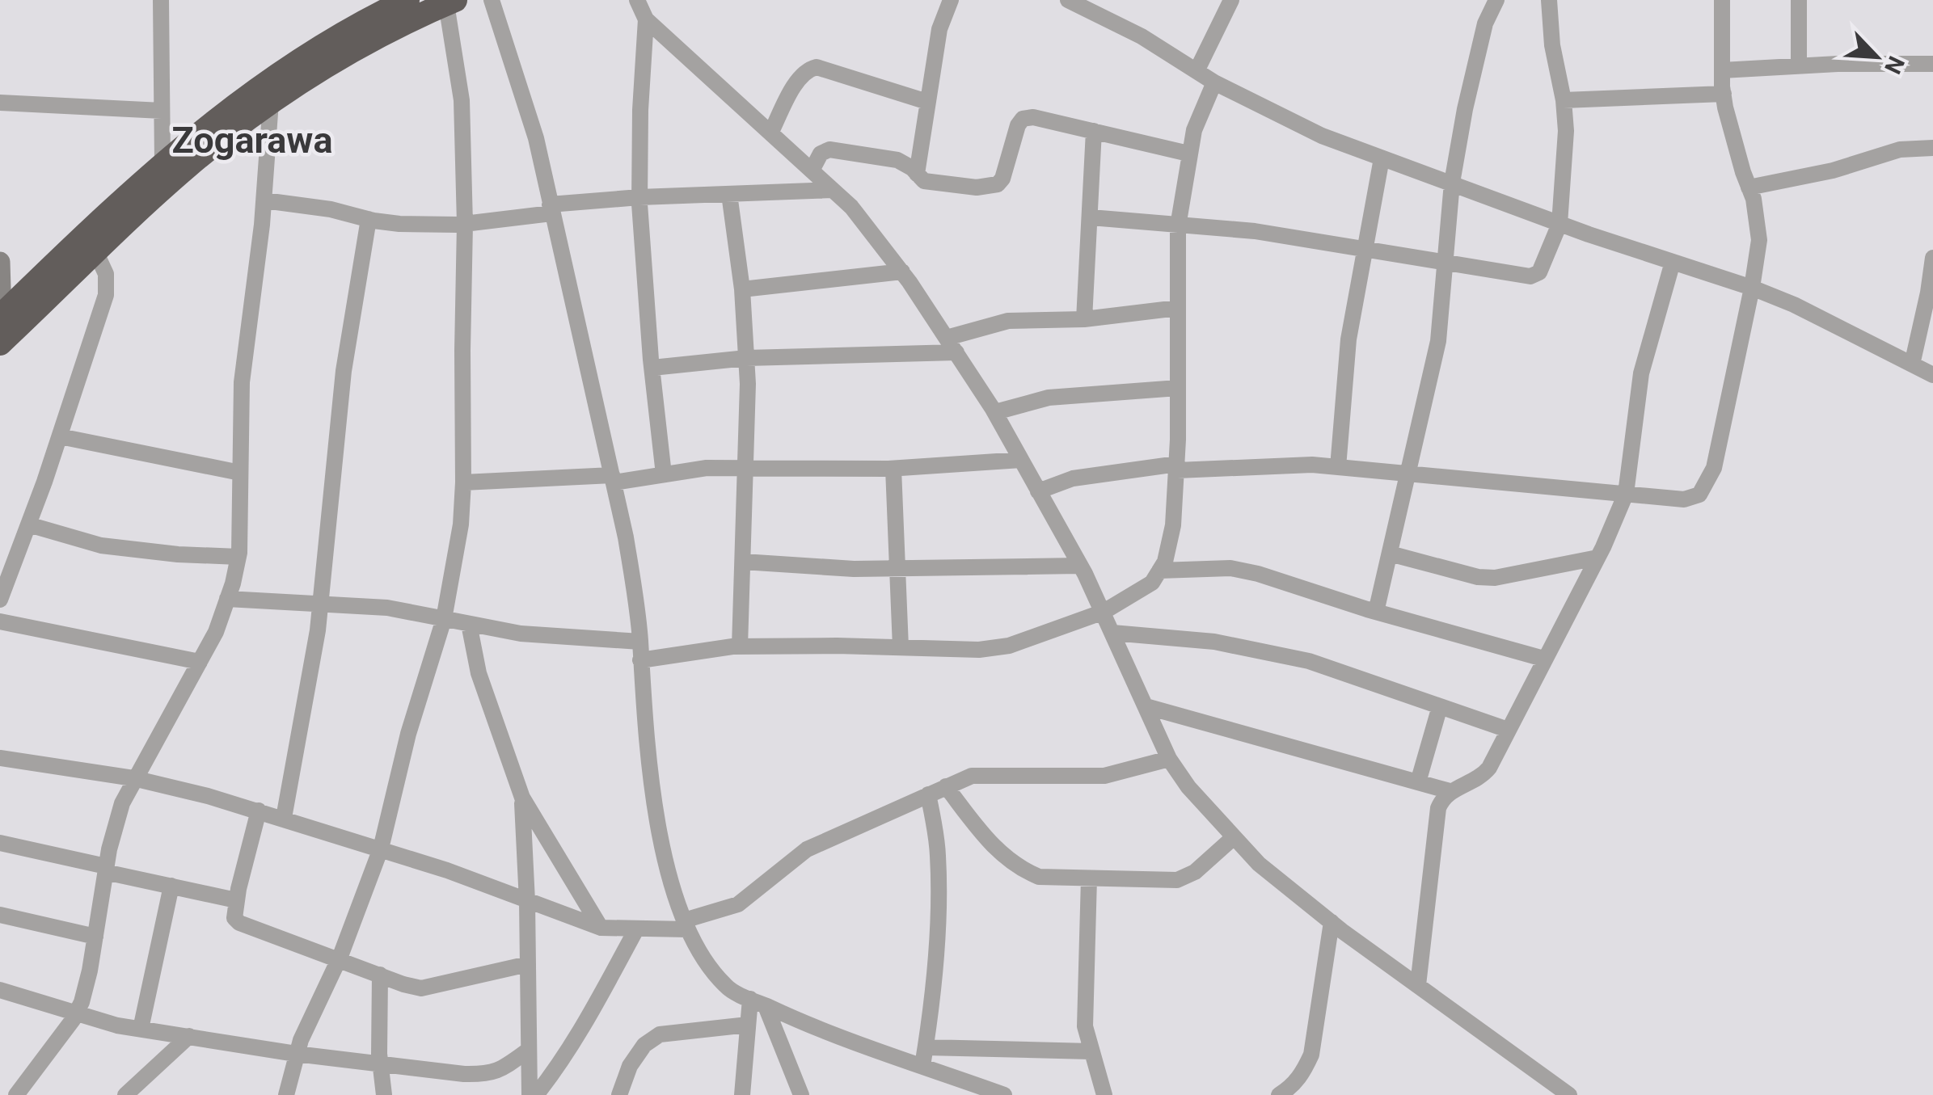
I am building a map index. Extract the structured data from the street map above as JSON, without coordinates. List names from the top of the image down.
{
  "districts": ["Zogarawa"],
  "north": "bottom right"
}
